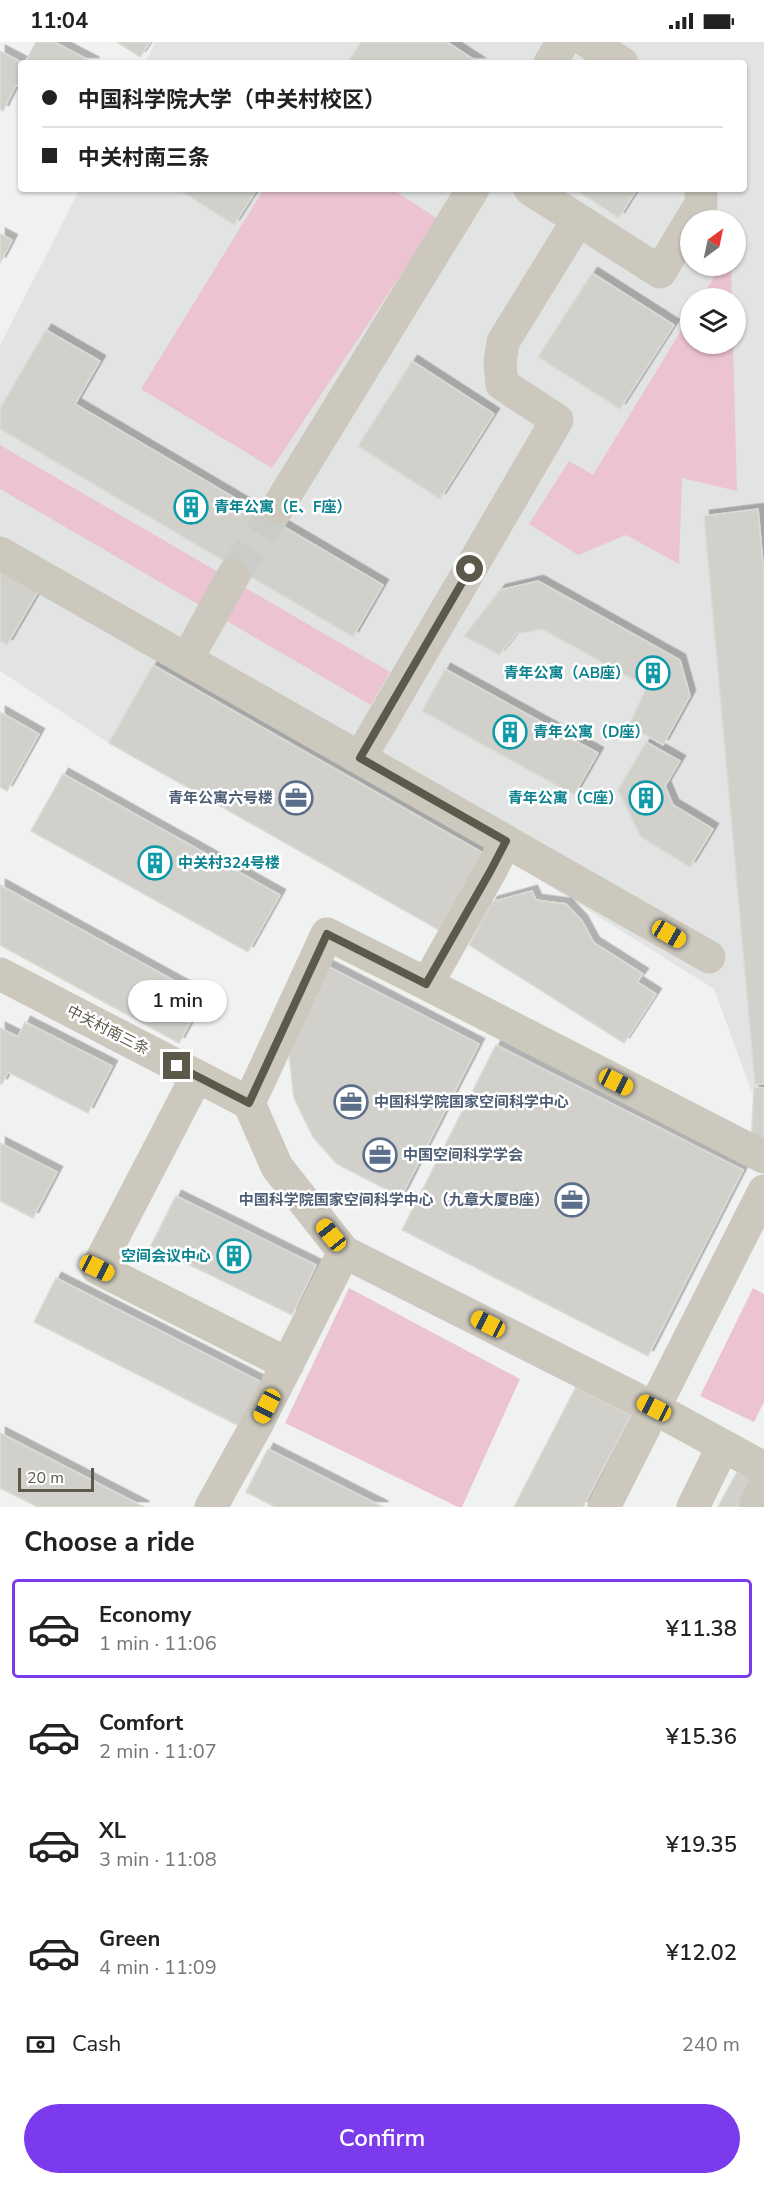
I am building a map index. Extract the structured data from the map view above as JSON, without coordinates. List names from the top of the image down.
{
  "streets": {
    "street": ["中关村南三条"]
  },
  "places": {
    "building": [
      "青年公寓（E、F座）",
      "青年公寓（AB座）",
      "青年公寓（D座）",
      "青年公寓（C座）",
      "中关村324号楼",
      "空间会议中心"
    ],
    "office": [
      "青年公寓六号楼",
      "中国科学院国家空间科学中心",
      "中国空间科学学会",
      "中国科学院国家空间科学中心（九章大厦B座）"
    ]
  },
  "scale_bar": "20 m",
  "north": "top right",
  "page": {
    "status": "11:04",
    "banner": ["中国科学院大学（中关村校区）", "中关村南三条"],
    "bubble": "1 min",
    "scale": "20 m",
    "heading": "Choose a ride",
    "list": [
      {
        "name": "Economy",
        "note": "1 min · 11:06",
        "value": "¥11.38"
      },
      {
        "name": "Comfort",
        "note": "2 min · 11:07",
        "value": "¥15.36"
      },
      {
        "name": "XL",
        "note": "3 min · 11:08",
        "value": "¥19.35"
      },
      {
        "name": "Green",
        "note": "4 min · 11:09",
        "value": "¥12.02"
      }
    ],
    "pay": ["Cash", "240 m"],
    "buttons": "Confirm"
  }
}
